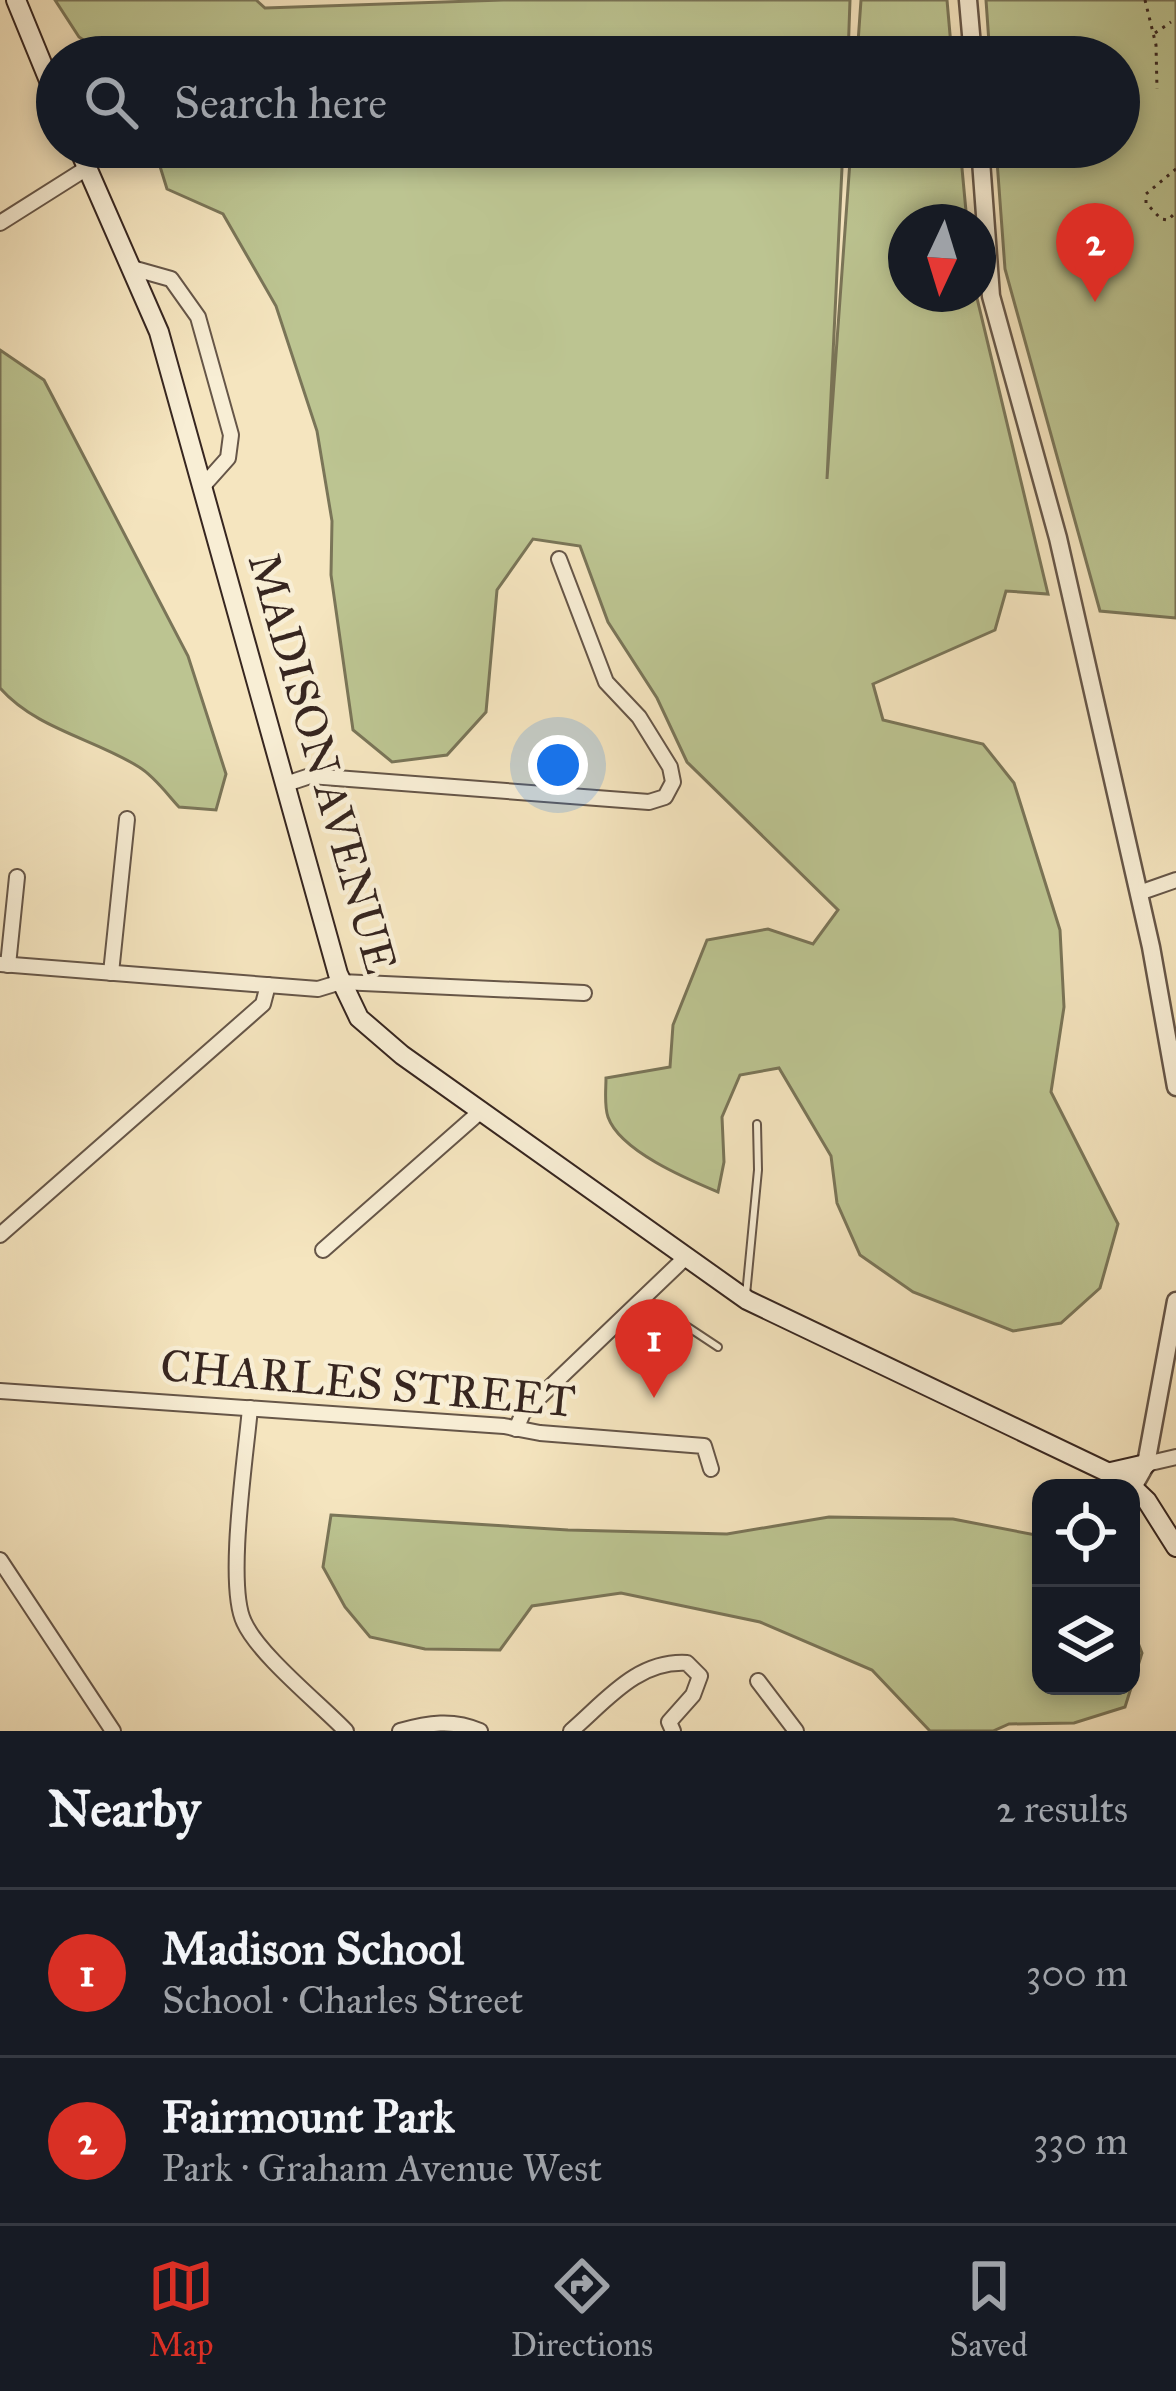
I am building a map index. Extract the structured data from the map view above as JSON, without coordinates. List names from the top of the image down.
{
  "streets": {
    "main road": ["MADISON AVENUE"],
    "street": ["CHARLES STREET"]
  },
  "north": "bottom",
  "page": {
    "search": "Search here",
    "pins": ["2", "1"],
    "heading": ["Nearby", "2 results"],
    "list": [
      {
        "mark": "1",
        "name": "Madison School",
        "note": "School · Charles Street",
        "value": "300 m"
      },
      {
        "mark": "2",
        "name": "Fairmount Park",
        "note": "Park · Graham Avenue West",
        "value": "330 m"
      }
    ],
    "nav": ["Map", "Directions", "Saved"]
  }
}
